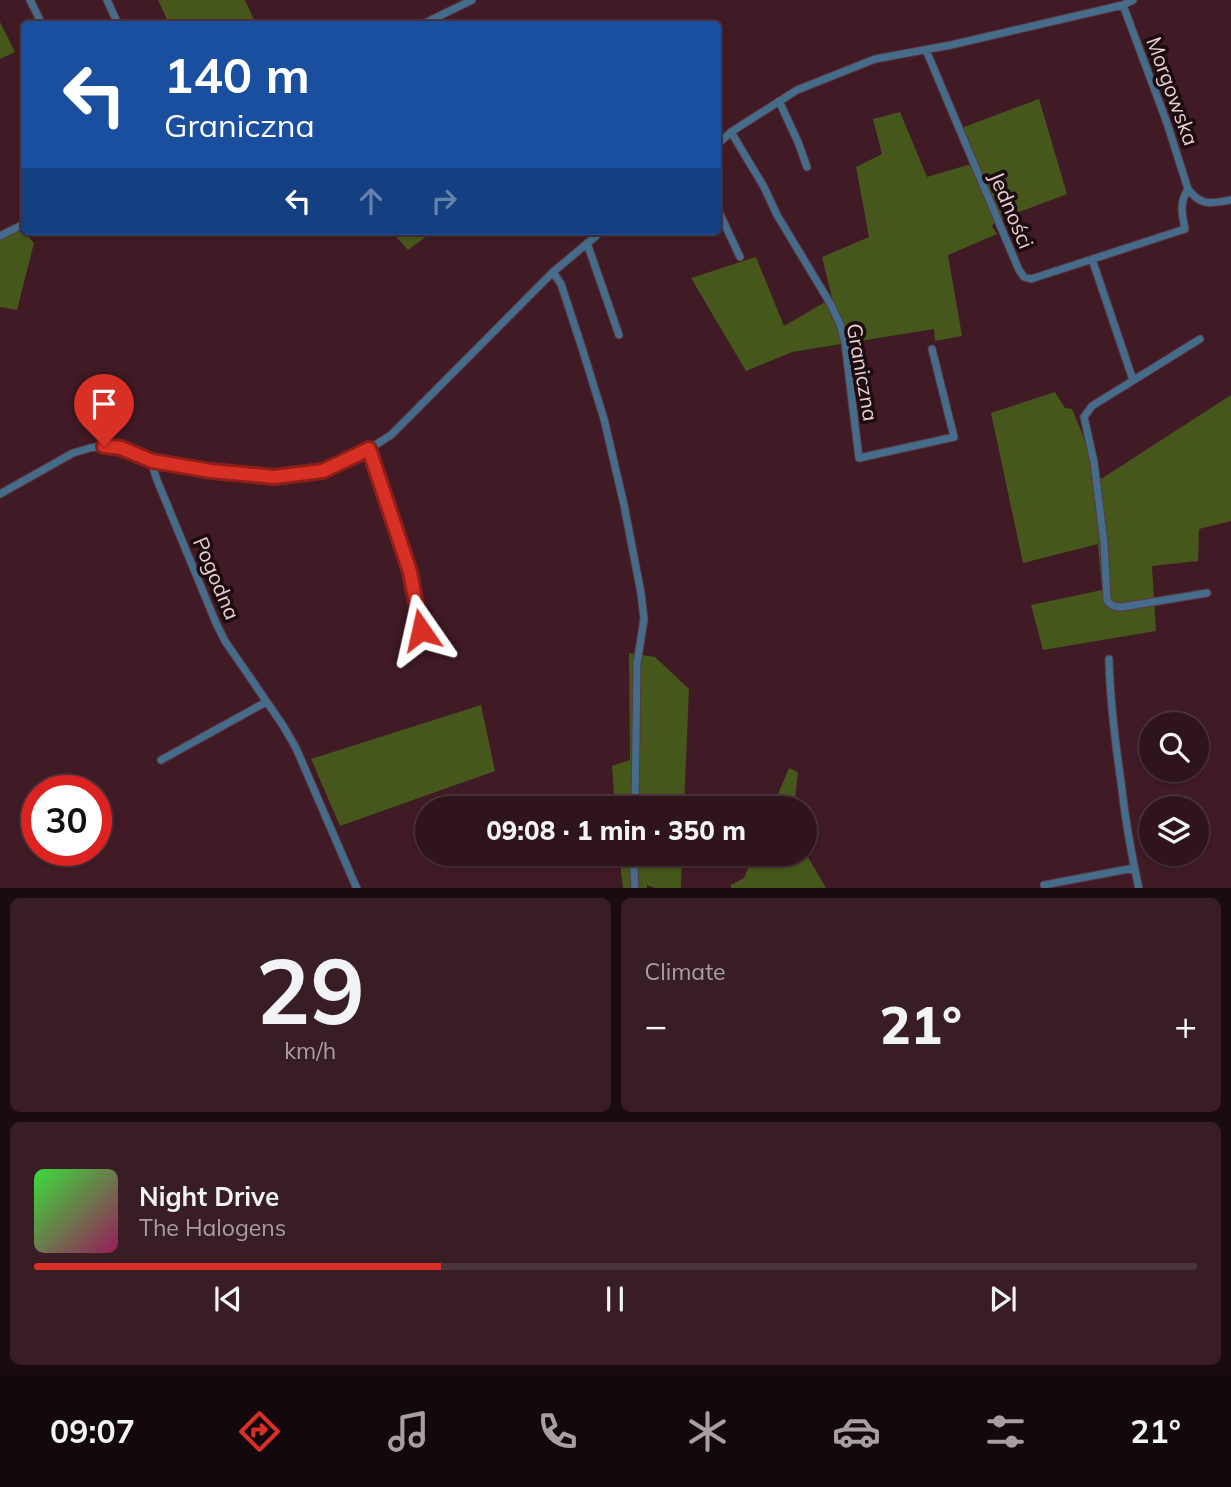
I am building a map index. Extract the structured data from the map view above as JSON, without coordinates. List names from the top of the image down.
{
  "streets": {
    "street": [
      "Morgowska",
      "Jedności",
      "Graniczna",
      "Pogodna"
    ]
  },
  "crossings": [
    ["Morgowska", "Jedności"]
  ],
  "page": {
    "turn": ["140 m", "Graniczna"],
    "limit": "30",
    "trip": "09:08 · 1 min · 350 m",
    "tile": [
      ["29", "km/h"],
      "Climate"
    ],
    "heat": ["−", "21°", "+"],
    "song": ["Night Drive", "The Halogens"],
    "tabs": ["09:07", "21°"]
  }
}
